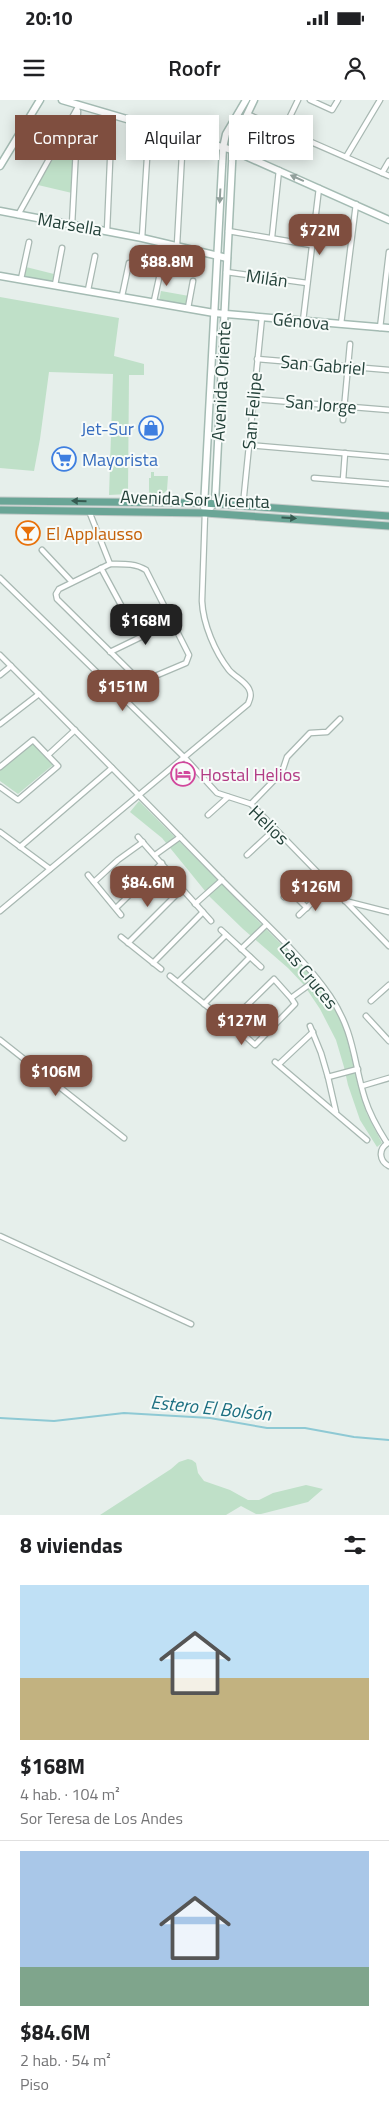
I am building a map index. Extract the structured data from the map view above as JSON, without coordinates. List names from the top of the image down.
{
  "streets": {
    "main road": ["Avenida Sor Vicenta"],
    "street": [
      "Marsella",
      "Milán",
      "Génova",
      "San Gabriel",
      "Avenida Oriente",
      "San Jorge",
      "San Felipe",
      "Helios",
      "Las Cruces"
    ]
  },
  "crossings": [
    ["Marsella", "Avenida Oriente"],
    ["Milán", "Avenida Oriente"],
    ["Génova", "Avenida Oriente"],
    ["Génova", "San Felipe"],
    ["San Gabriel", "San Felipe"],
    ["Avenida Oriente", "Avenida Sor Vicenta"],
    ["Avenida Oriente", "Helios"],
    ["San Jorge", "San Felipe"],
    ["San Felipe", "Avenida Sor Vicenta"]
  ],
  "water": ["Estero El Bolsón"],
  "places": {
    "shop": ["Jet-Sur"],
    "supermarket": ["Mayorista"],
    "bar": ["El Applausso"],
    "hotel": ["Hostal Helios"]
  },
  "page": {
    "status": "20:10",
    "header": "Roofr",
    "chip": ["Comprar", "Alquilar", "Filtros"],
    "price": [
      "$72M",
      "$88.8M",
      "$168M",
      "$151M",
      "$84.6M",
      "$126M",
      "$127M",
      "$106M"
    ],
    "heading": "8 viviendas",
    "list": [
      {
        "name": "$168M",
        "note": "4 hab. · 104 m² · Sor Teresa de Los Andes"
      },
      {
        "name": "$84.6M",
        "note": "2 hab. · 54 m² · Piso"
      }
    ]
  }
}
